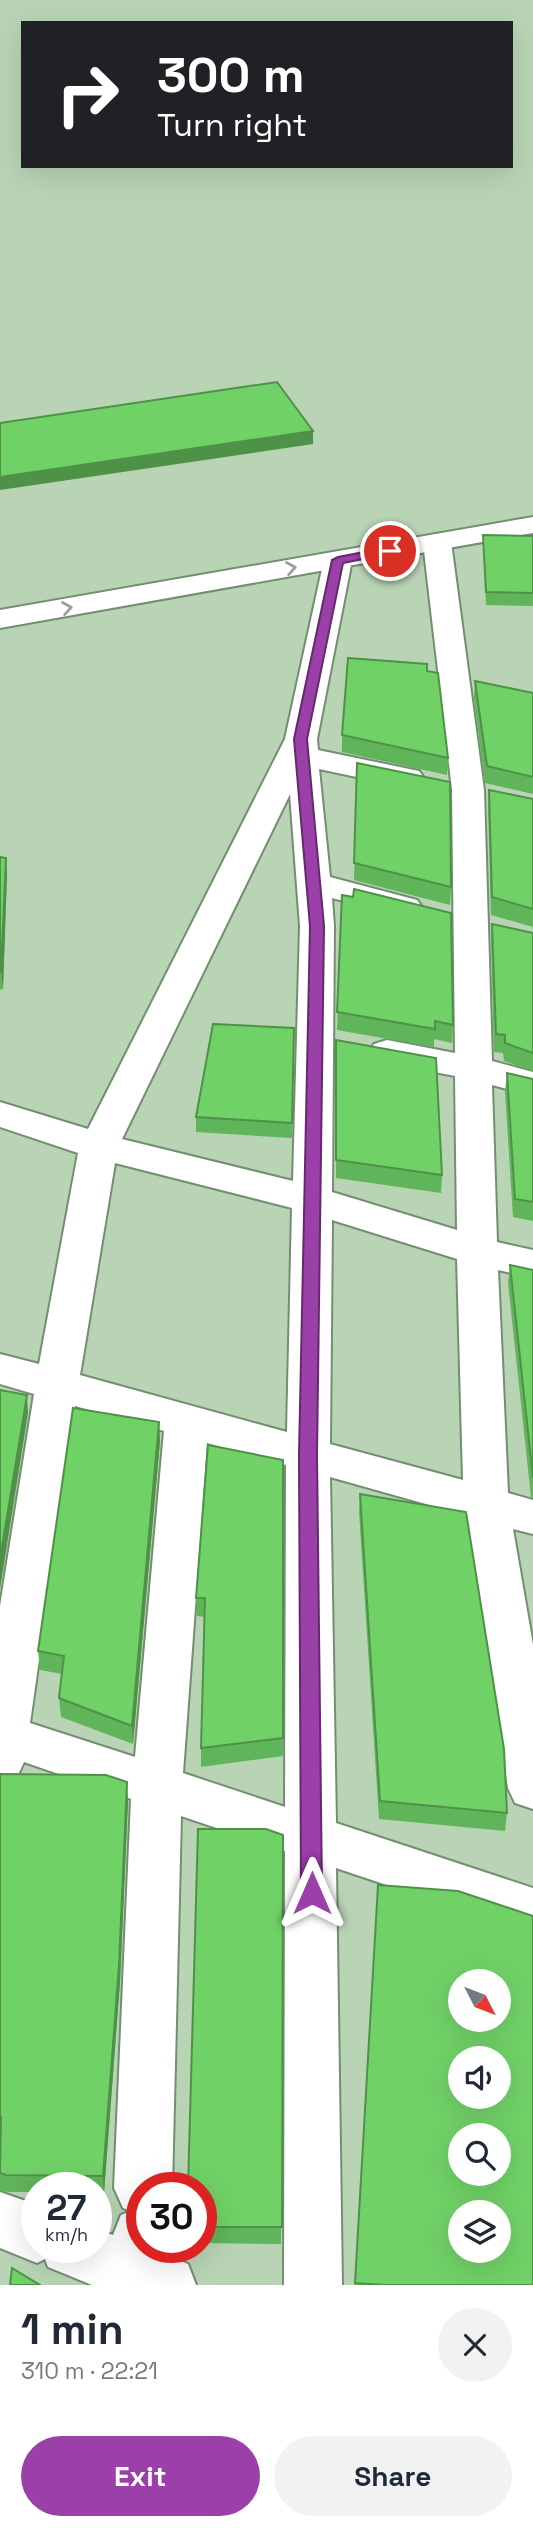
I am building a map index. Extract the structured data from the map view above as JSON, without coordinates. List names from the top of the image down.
{
  "north": "bottom right",
  "page": {
    "turn": ["300 m", "Turn right"],
    "speed": "27 km/h",
    "limit": "30",
    "heading": ["1 min", "310 m · 22:21"],
    "buttons": ["Exit", "Share"]
  }
}
